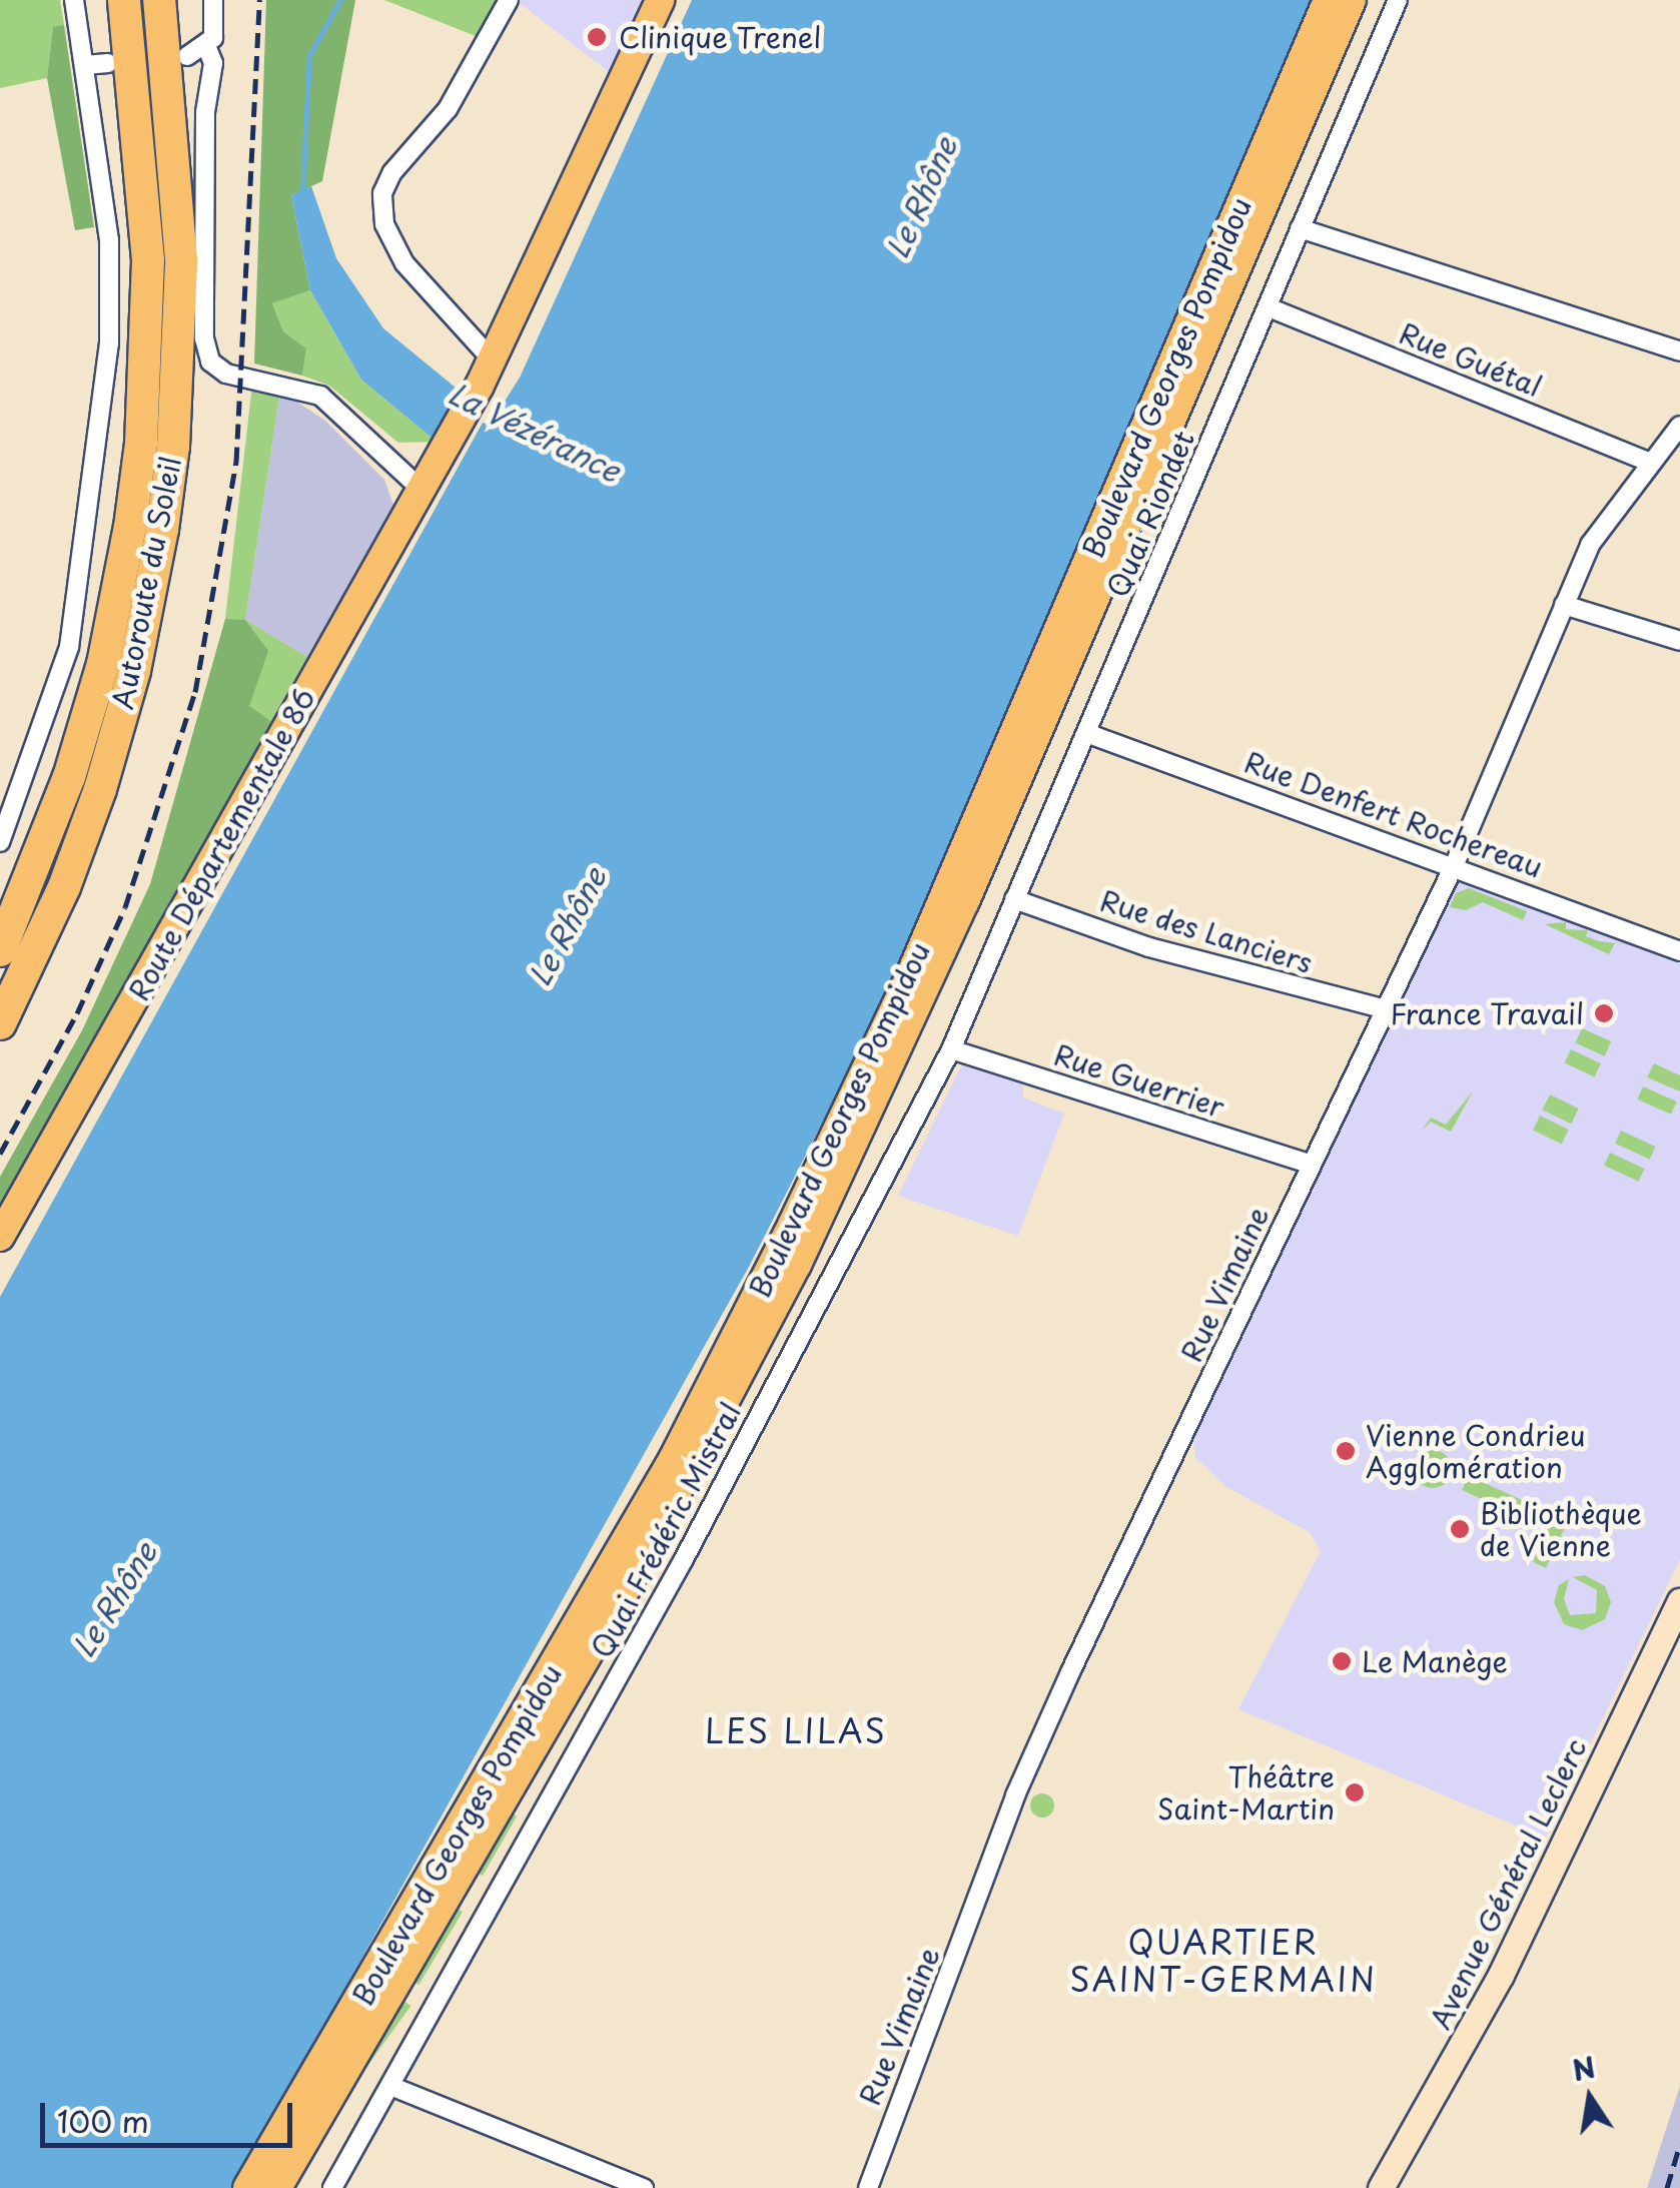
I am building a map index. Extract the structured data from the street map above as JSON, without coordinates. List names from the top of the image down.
{
  "streets": {
    "highway": ["Autoroute du Soleil"],
    "main road": ["Boulevard Georges Pompidou", "Route Départementale 86", "Avenue Général Leclerc"],
    "street": [
      "Rue Guétal",
      "Quai Riondet",
      "Rue Denfert Rochereau",
      "Rue des Lanciers",
      "Rue Guerrier",
      "Rue Vimaine",
      "Quai Frédéric Mistral"
    ]
  },
  "crossings": [
    ["Rue Guétal", "Quai Riondet"],
    ["Rue Guétal", "Rue Vimaine"],
    ["Quai Riondet", "Rue Denfert Rochereau"],
    ["Quai Riondet", "Rue des Lanciers"],
    ["Quai Riondet", "Rue Guerrier"],
    ["Quai Riondet", "Quai Frédéric Mistral"],
    ["Rue Denfert Rochereau", "Rue Vimaine"],
    ["Rue des Lanciers", "Rue Vimaine"],
    ["Rue Guerrier", "Rue Vimaine"],
    ["Rue Guerrier", "Quai Frédéric Mistral"]
  ],
  "districts": ["LES LILAS", "QUARTIER SAINT-GERMAIN"],
  "water": ["Le Rhône", "La Vézérance"],
  "places": [
    "Clinique Trenel",
    "France Travail",
    "Vienne Condrieu Agglomération",
    "Bibliothèque de Vienne",
    "Le Manège",
    "Théâtre Saint-Martin"
  ],
  "scale_bar": "100 m",
  "north": "top"
}
